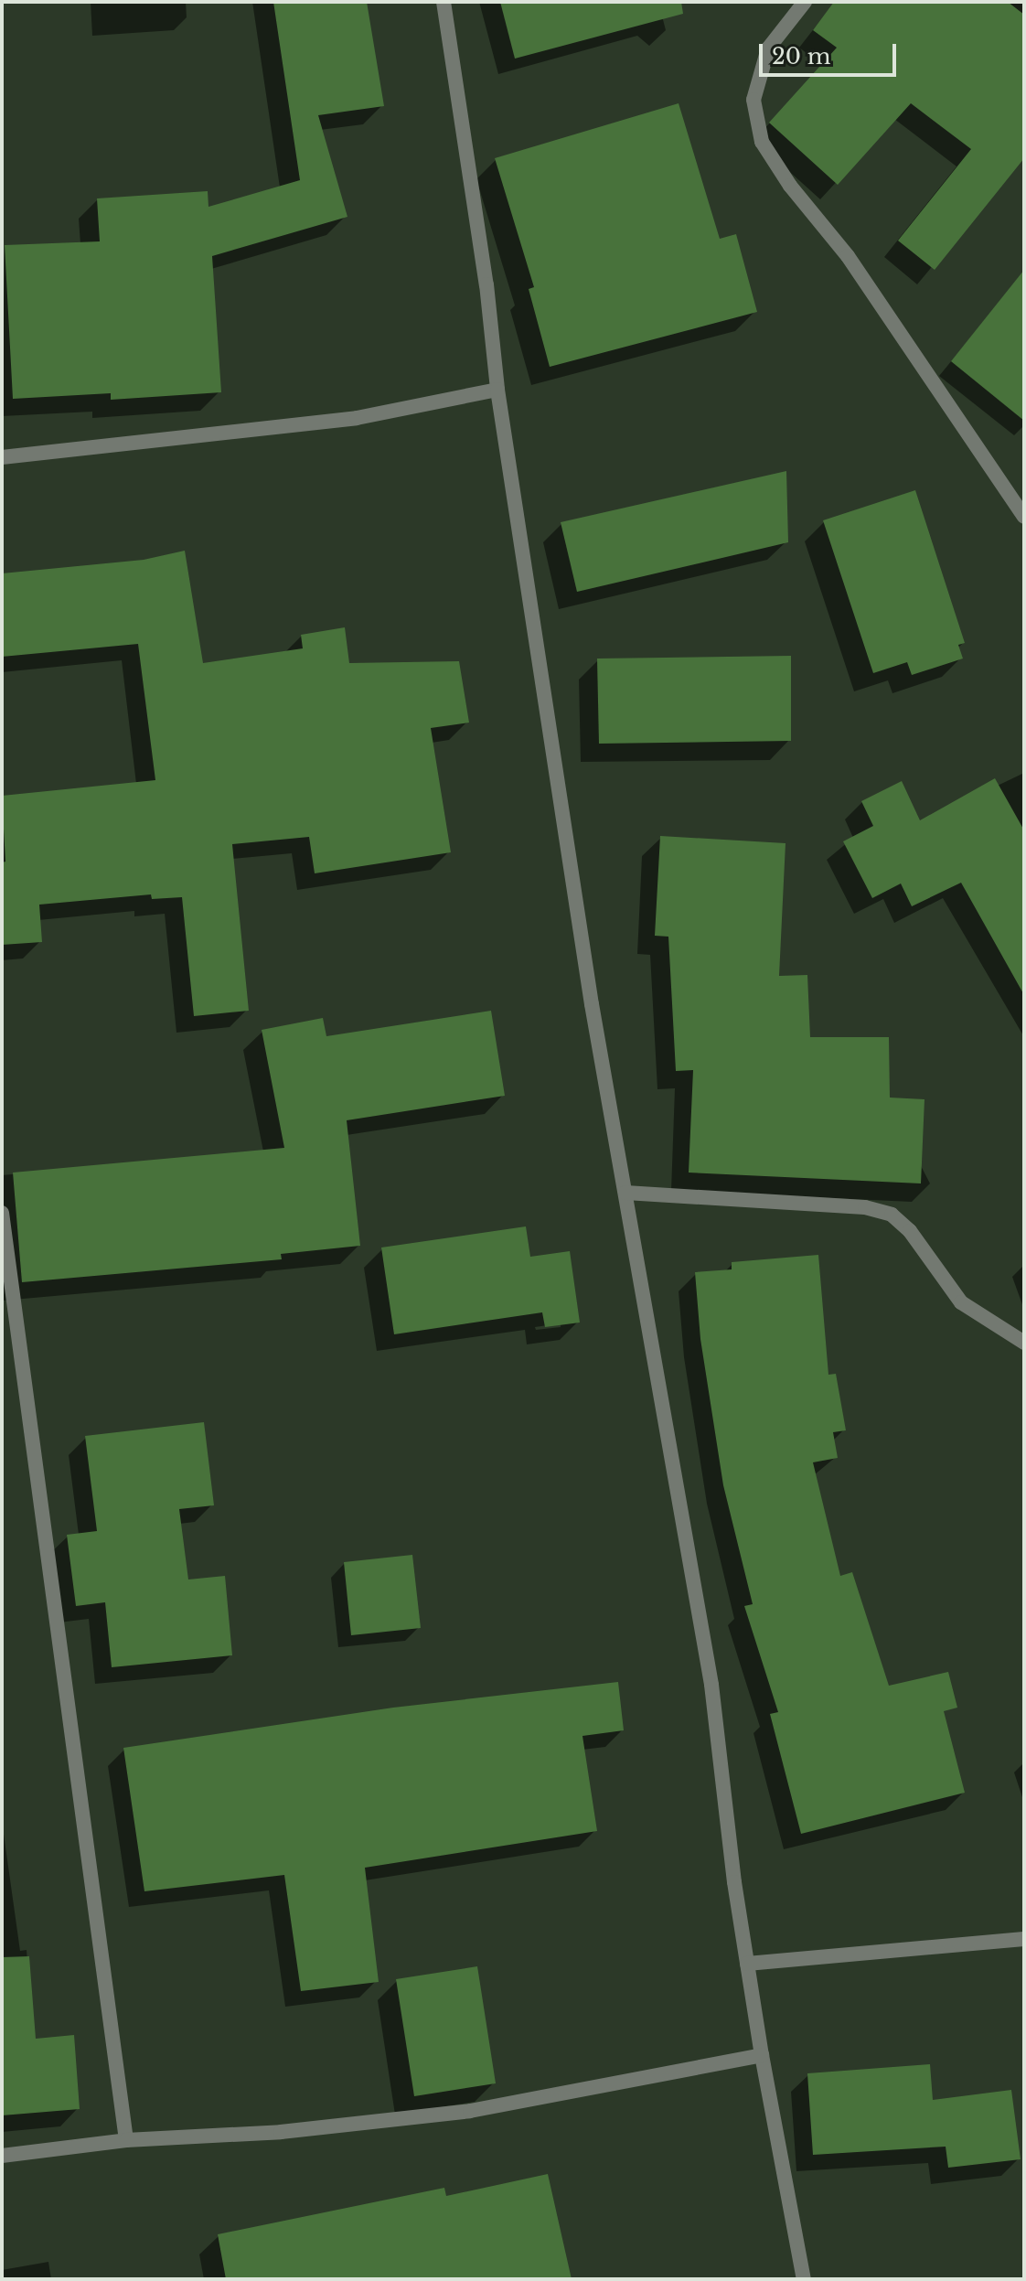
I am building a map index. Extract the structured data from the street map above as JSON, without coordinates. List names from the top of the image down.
{
  "scale_bar": "20 m"
}
